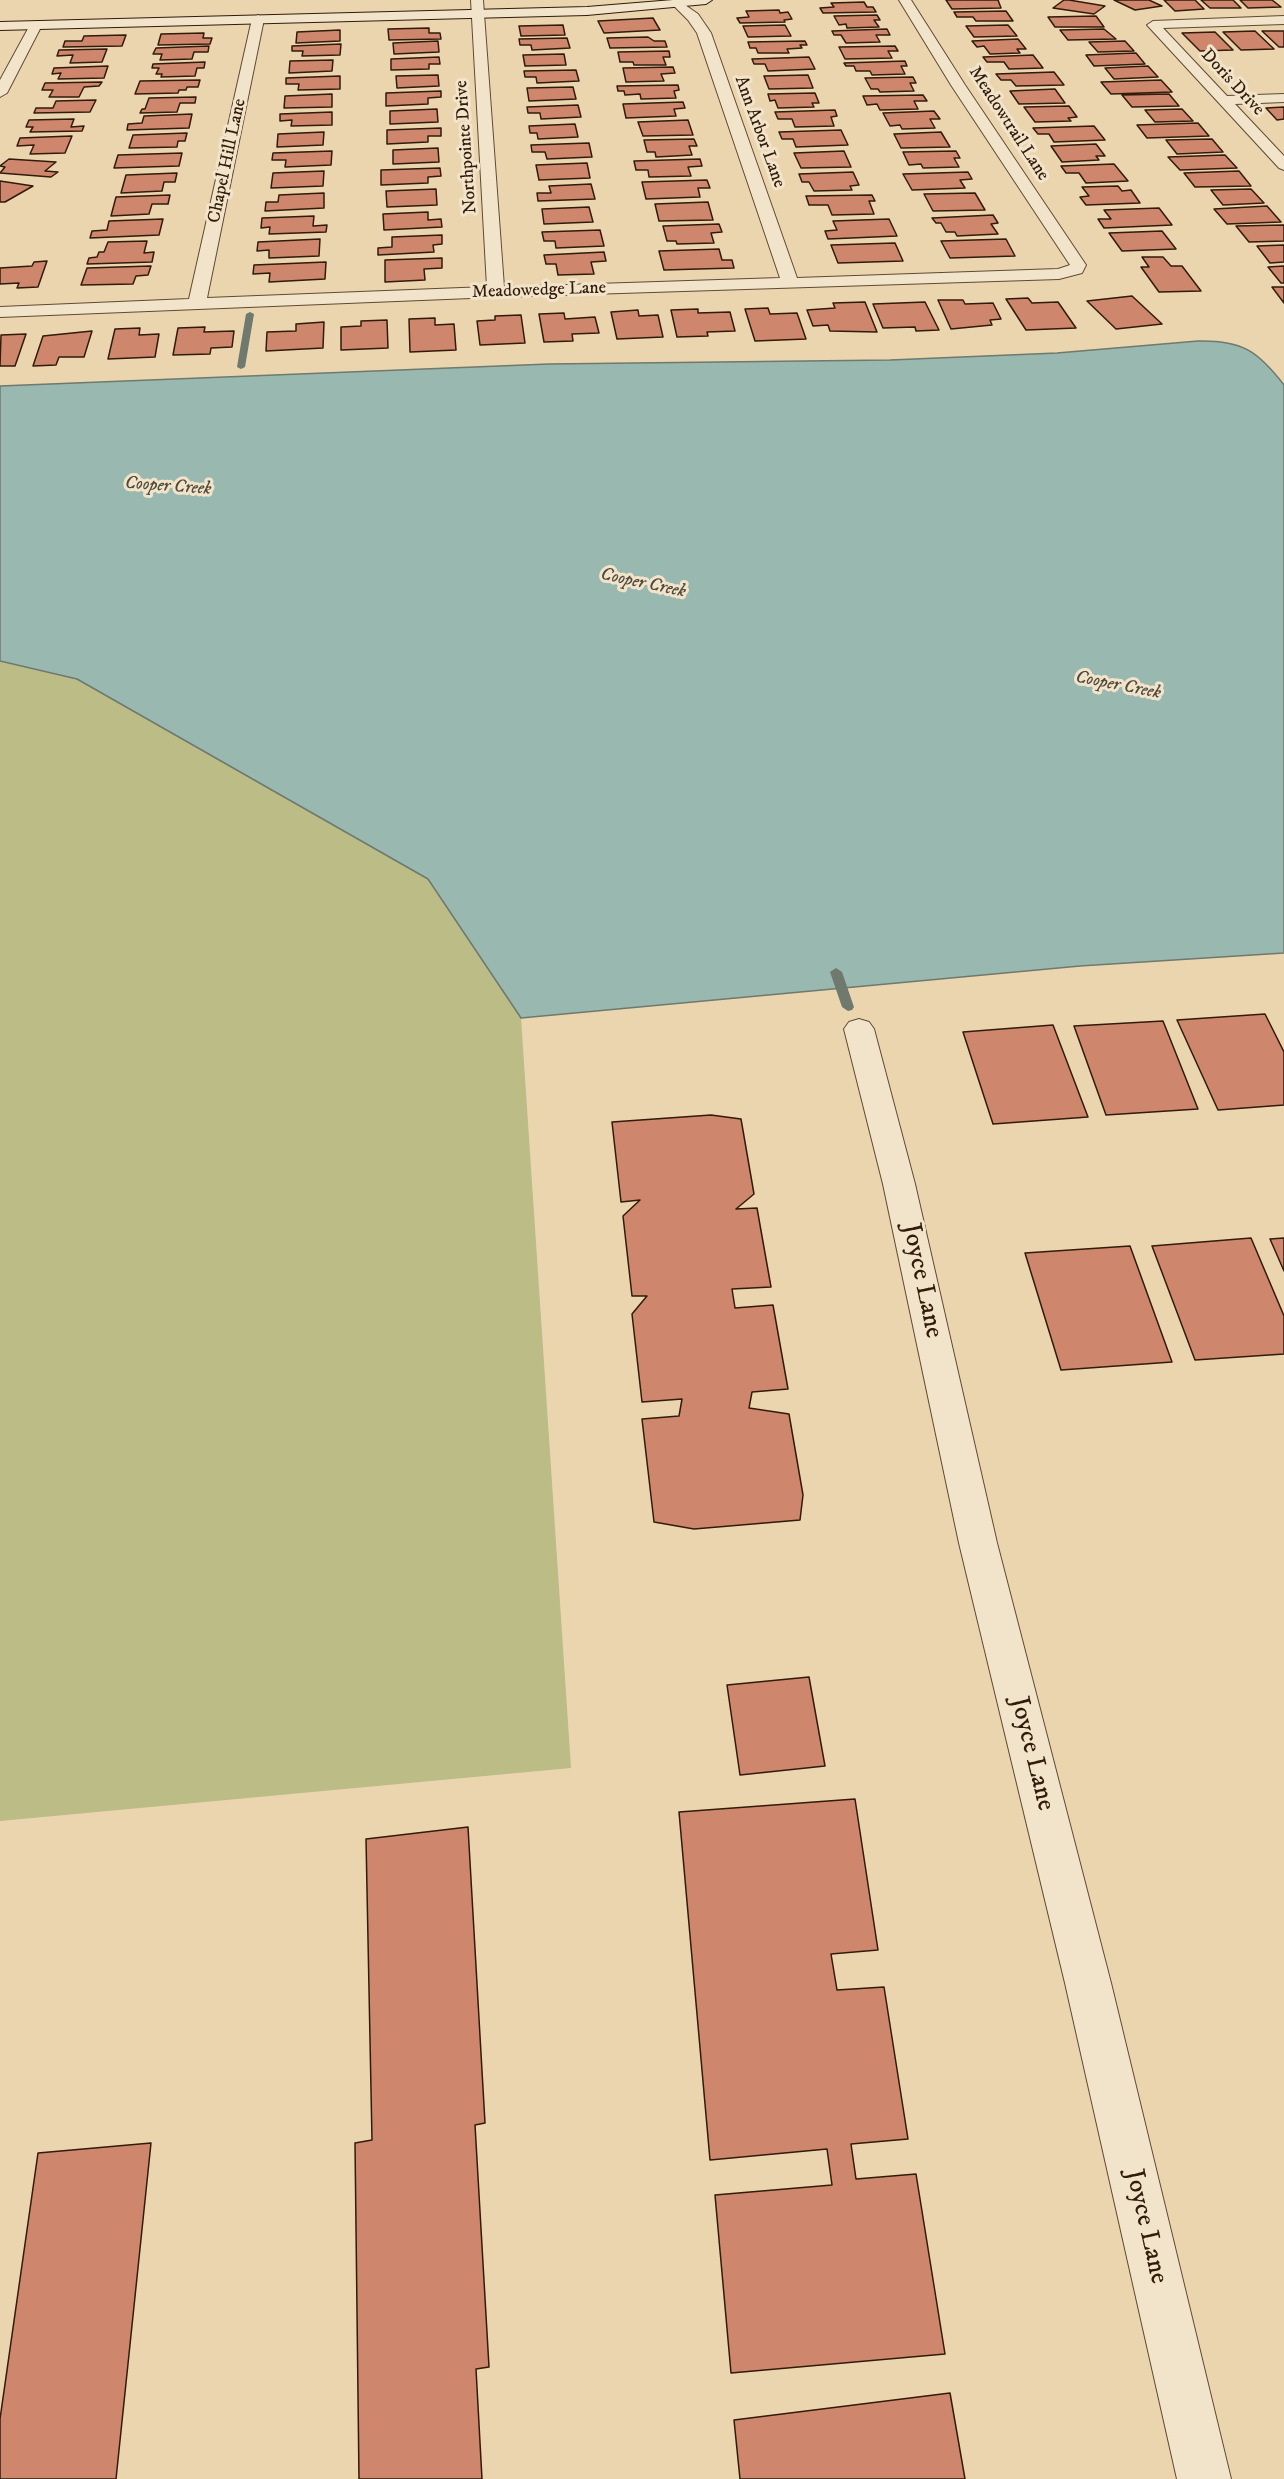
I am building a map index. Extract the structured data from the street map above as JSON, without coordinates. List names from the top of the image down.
{
  "streets": {
    "street": [
      "Doris Drive",
      "Meadowtrail Lane",
      "Ann Arbor Lane",
      "Northpointe Drive",
      "Chapel Hill Lane",
      "Meadowedge Lane",
      "Joyce Lane"
    ]
  },
  "crossings": [
    ["Meadowtrail Lane", "Meadowedge Lane"],
    ["Ann Arbor Lane", "Meadowedge Lane"],
    ["Northpointe Drive", "Meadowedge Lane"],
    ["Chapel Hill Lane", "Meadowedge Lane"]
  ],
  "water": ["Cooper Creek"]
}
